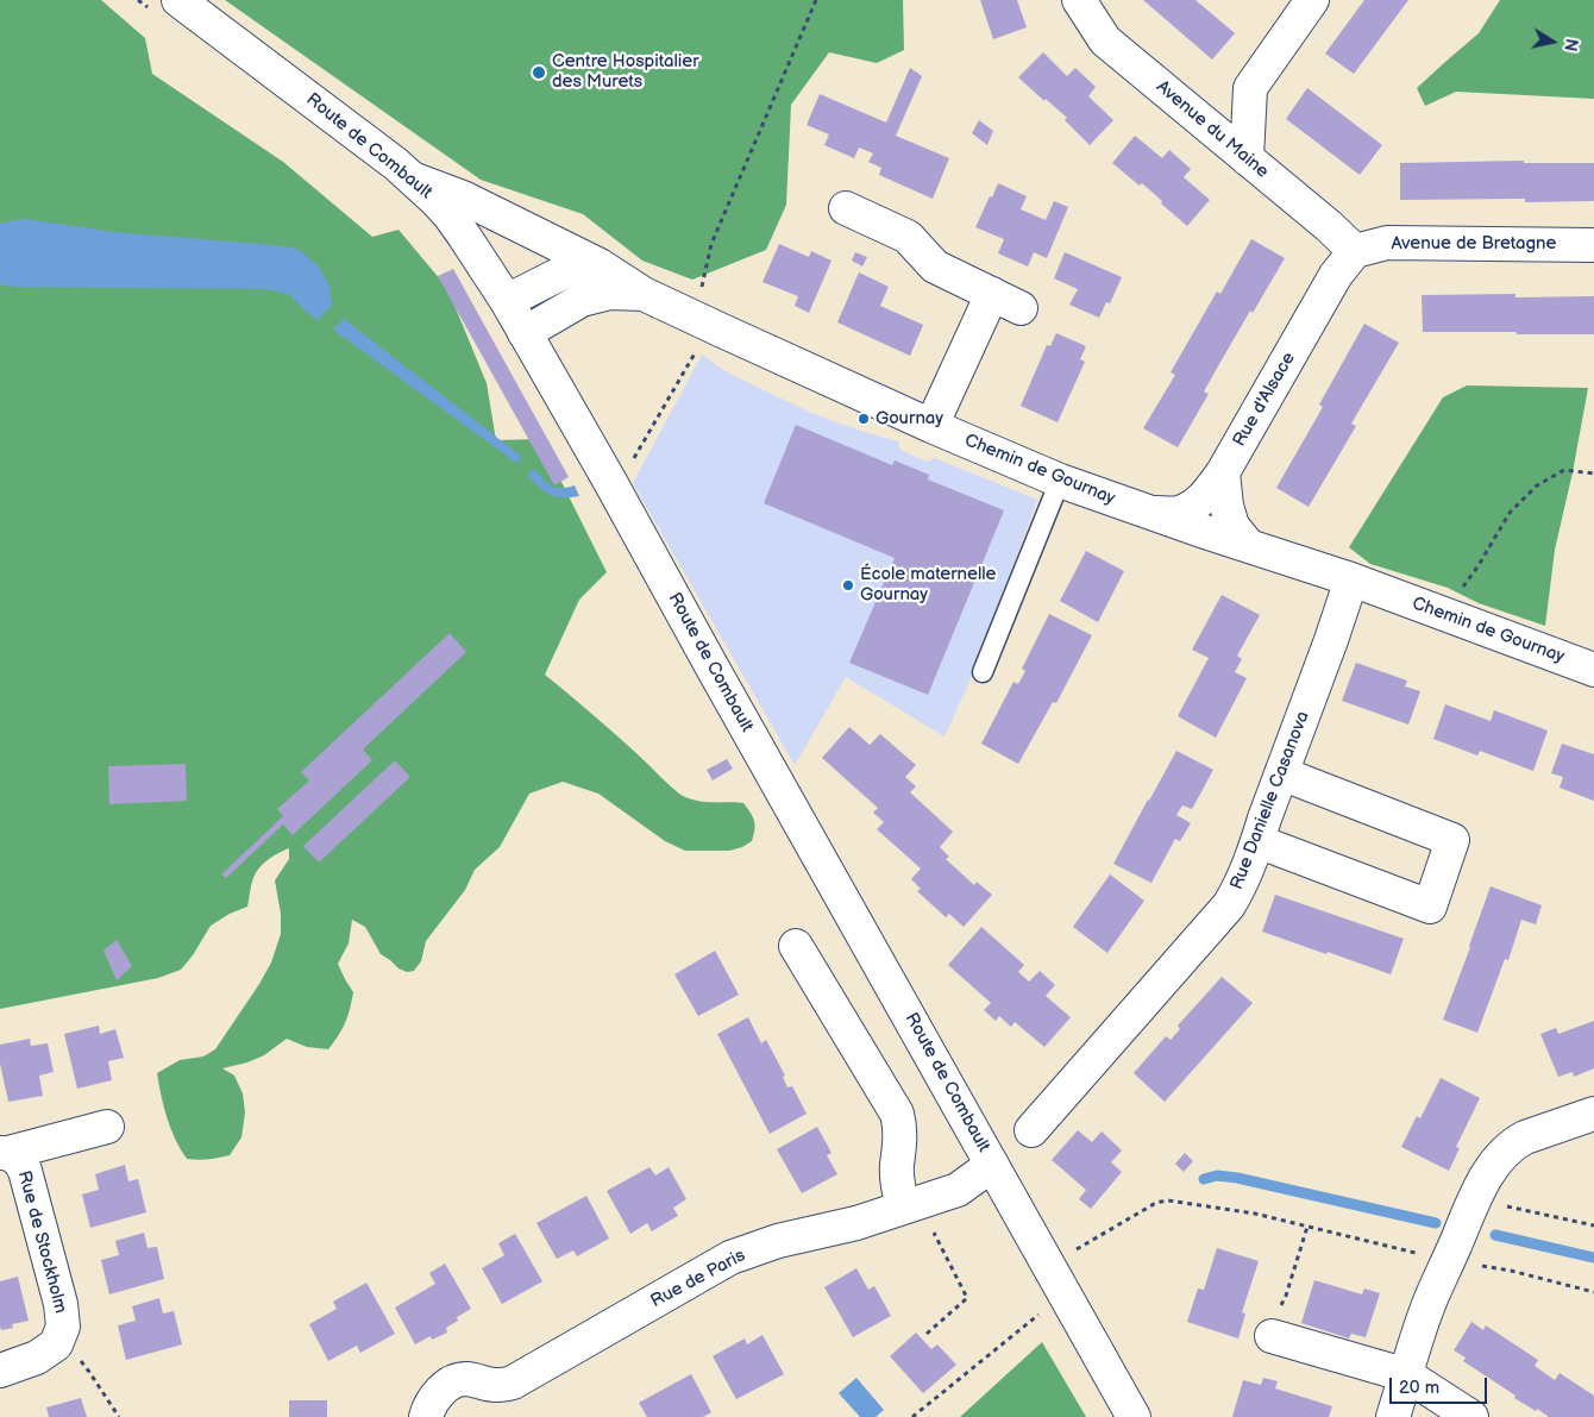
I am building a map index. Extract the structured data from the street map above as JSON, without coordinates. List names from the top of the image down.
{
  "streets": {
    "street": [
      "Avenue du Maine",
      "Route de Combault",
      "Avenue de Bretagne",
      "Rue d'Alsace",
      "Chemin de Gournay",
      "Rue Danielle Casanova",
      "Rue de Stockholm",
      "Rue de Paris"
    ]
  },
  "crossings": [
    ["Avenue du Maine", "Avenue de Bretagne"],
    ["Avenue du Maine", "Rue d'Alsace"],
    ["Route de Combault", "Chemin de Gournay"],
    ["Route de Combault", "Rue de Paris"],
    ["Avenue de Bretagne", "Rue d'Alsace"],
    ["Rue d'Alsace", "Chemin de Gournay"],
    ["Chemin de Gournay", "Rue Danielle Casanova"]
  ],
  "places": ["Centre Hospitalier des Murets", "Gournay", "École maternelle Gournay"],
  "scale_bar": "20 m",
  "north": "right"
}
